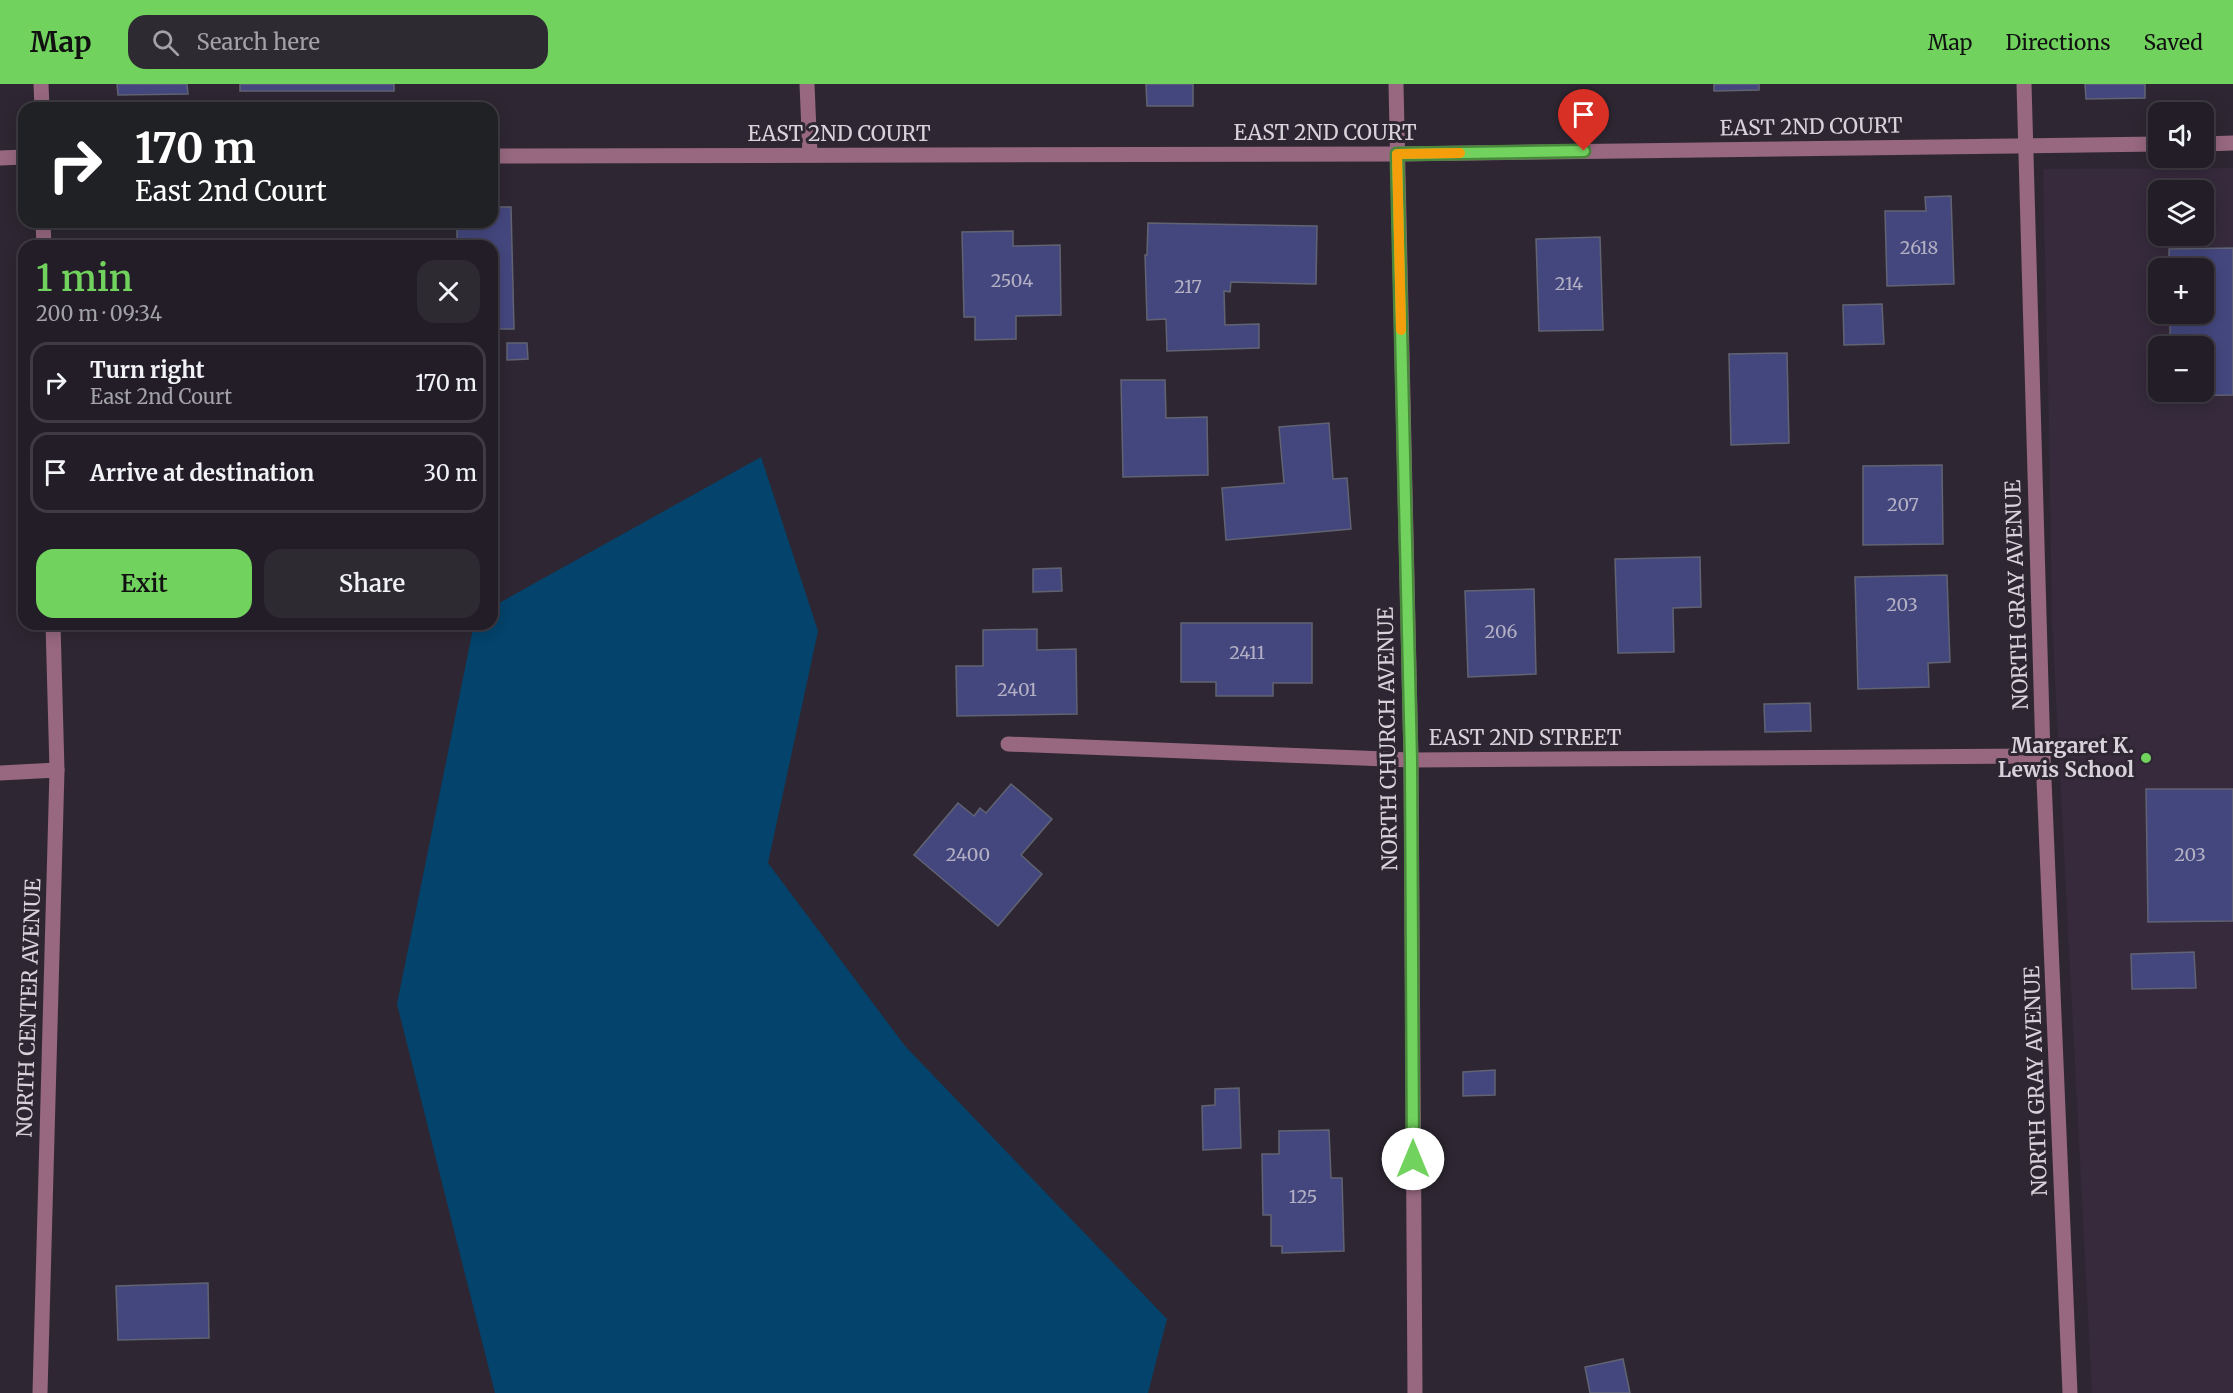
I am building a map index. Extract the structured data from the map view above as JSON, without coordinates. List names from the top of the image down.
{
  "streets": {
    "street": [
      "EAST 2ND COURT",
      "NORTH GRAY AVENUE",
      "EAST 2ND STREET",
      "NORTH CHURCH AVENUE",
      "NORTH CENTER AVENUE"
    ]
  },
  "crossings": [
    ["EAST 2ND COURT", "NORTH GRAY AVENUE"],
    ["EAST 2ND COURT", "NORTH CHURCH AVENUE"],
    ["NORTH GRAY AVENUE", "EAST 2ND STREET"],
    ["EAST 2ND STREET", "NORTH CHURCH AVENUE"]
  ],
  "places": ["Margaret K. Lewis School"],
  "house_numbers": [
    "2618",
    "2504",
    "214",
    "217",
    "207",
    "203",
    "206",
    "2411",
    "2401",
    "2400",
    "203",
    "125"
  ],
  "page": {
    "header": "Map",
    "search": "Search here",
    "nav": ["Map", "Directions", "Saved"],
    "map_buttons": ["+", "−"],
    "turn": ["170 m", "East 2nd Court"],
    "heading": ["1 min", "200 m · 09:34"],
    "list": [
      {
        "name": "Turn right",
        "note": "East 2nd Court",
        "value": "170 m"
      },
      {
        "name": "Arrive at destination",
        "value": "30 m"
      }
    ],
    "buttons": ["Exit", "Share"]
  }
}
